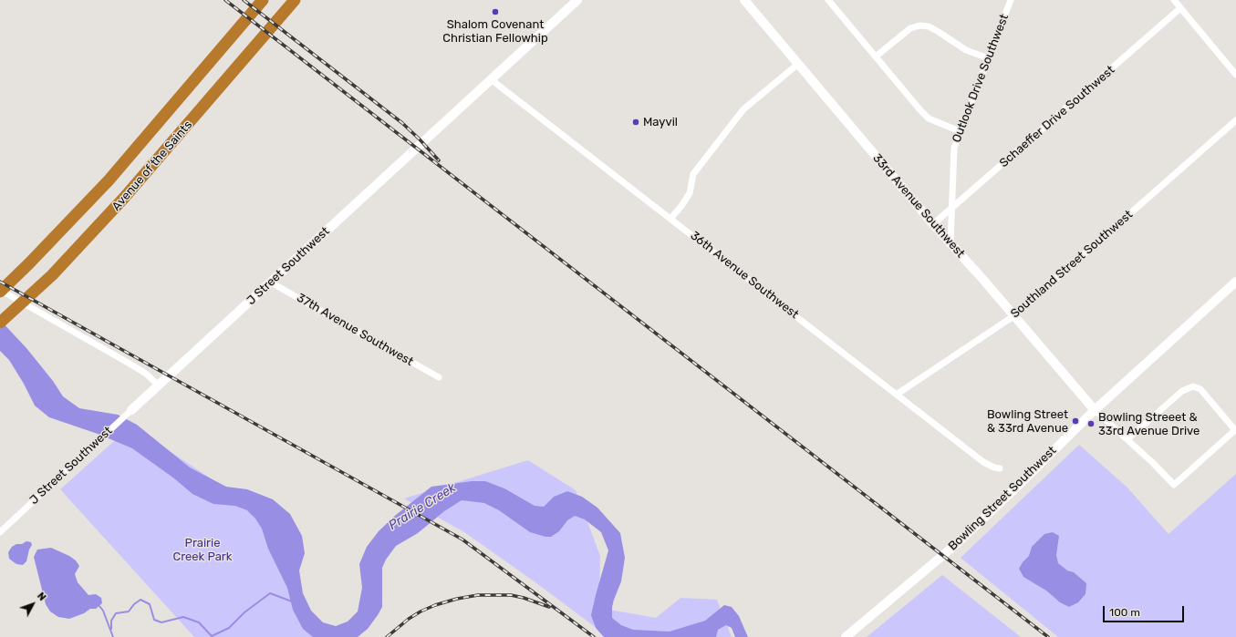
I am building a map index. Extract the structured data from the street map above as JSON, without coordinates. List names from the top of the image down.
{
  "streets": {
    "highway": ["Avenue of the Saints"],
    "street": [
      "Outlook Drive Southwest",
      "Schaeffer Drive Southwest",
      "33rd Avenue Southwest",
      "Southland Street Southwest",
      "J Street Southwest",
      "36th Avenue Southwest",
      "37th Avenue Southwest",
      "Bowling Street Southwest"
    ]
  },
  "crossings": [
    ["Outlook Drive Southwest", "Schaeffer Drive Southwest"],
    ["Outlook Drive Southwest", "33rd Avenue Southwest"],
    ["Schaeffer Drive Southwest", "33rd Avenue Southwest"],
    ["33rd Avenue Southwest", "Southland Street Southwest"],
    ["33rd Avenue Southwest", "Bowling Street Southwest"],
    ["Southland Street Southwest", "36th Avenue Southwest"],
    ["J Street Southwest", "36th Avenue Southwest"],
    ["J Street Southwest", "37th Avenue Southwest"]
  ],
  "water": ["Prairie Creek"],
  "parks": ["Prairie Creek Park"],
  "places": [
    "Shalom Covenant Christian Fellowhip",
    "Mayvil",
    "Bowling Street & 33rd Avenue",
    "Bowling Streeet & 33rd Avenue Drive"
  ],
  "scale_bar": "100 m",
  "north": "top right"
}
